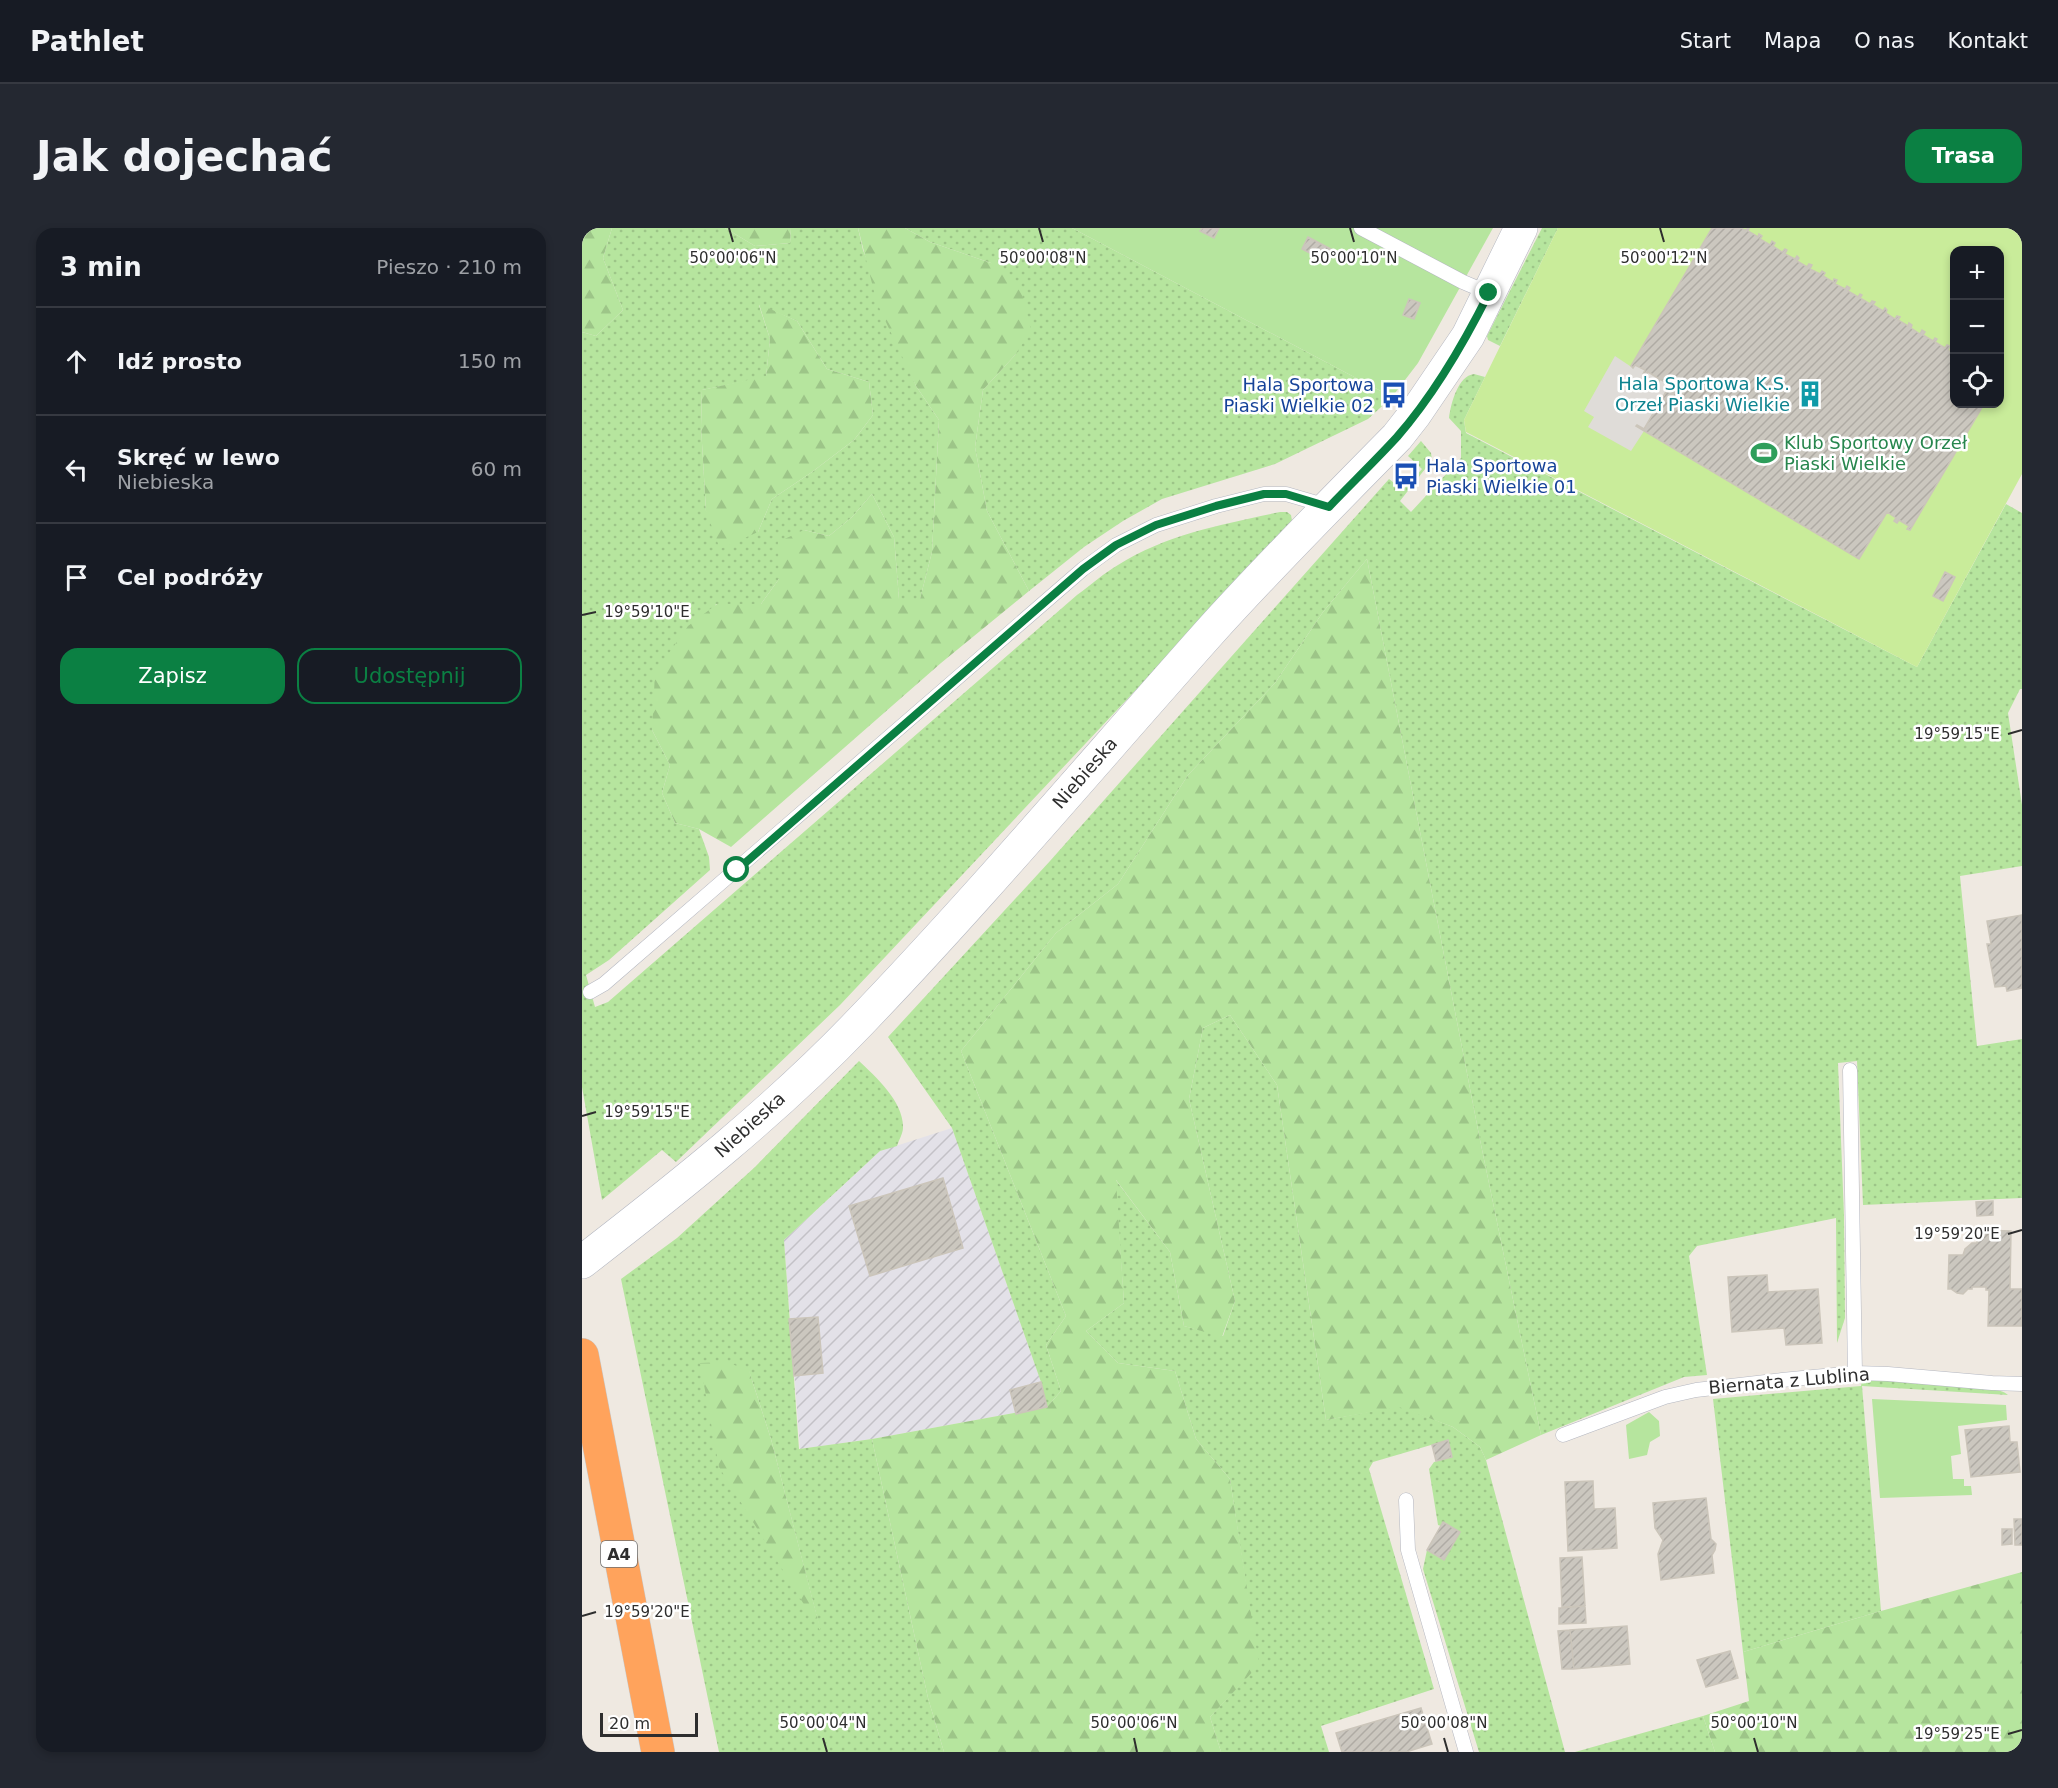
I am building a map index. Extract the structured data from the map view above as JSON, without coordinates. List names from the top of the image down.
{
  "streets": {
    "highway": ["A4"],
    "street": ["Niebieska"],
    "lane": ["Biernata z Lublina"]
  },
  "places": {
    "building": ["Hala Sportowa K.S. Orzeł Piaski Wielkie"],
    "bus stop": ["Hala Sportowa Piaski Wielkie 02", "Hala Sportowa Piaski Wielkie 01"],
    "sports": ["Klub Sportowy Orzeł Piaski Wielkie"]
  },
  "scale_bar": "20 m",
  "page": {
    "header": "Pathlet",
    "nav": [
      "Start",
      "Mapa",
      "O nas",
      "Kontakt"
    ],
    "buttons": [
      "Trasa",
      ["Zapisz", "Udostępnij"]
    ],
    "title": "Jak dojechać",
    "heading": ["3 min", "Pieszo · 210 m"],
    "map_buttons": ["+", "−"],
    "list": [
      ["Idź prosto", "150 m"],
      ["Skręć w lewo", "Niebieska", "60 m"],
      "Cel podróży"
    ],
    "scale": "20 m"
  },
  "coordinates": [
    "50°00'06\"N",
    "50°00'08\"N",
    "50°00'10\"N",
    "50°00'12\"N",
    "19°59'10\"E",
    "19°59'15\"E",
    "19°59'20\"E",
    "50°00'04\"N",
    "19°59'25\"E"
  ]
}
